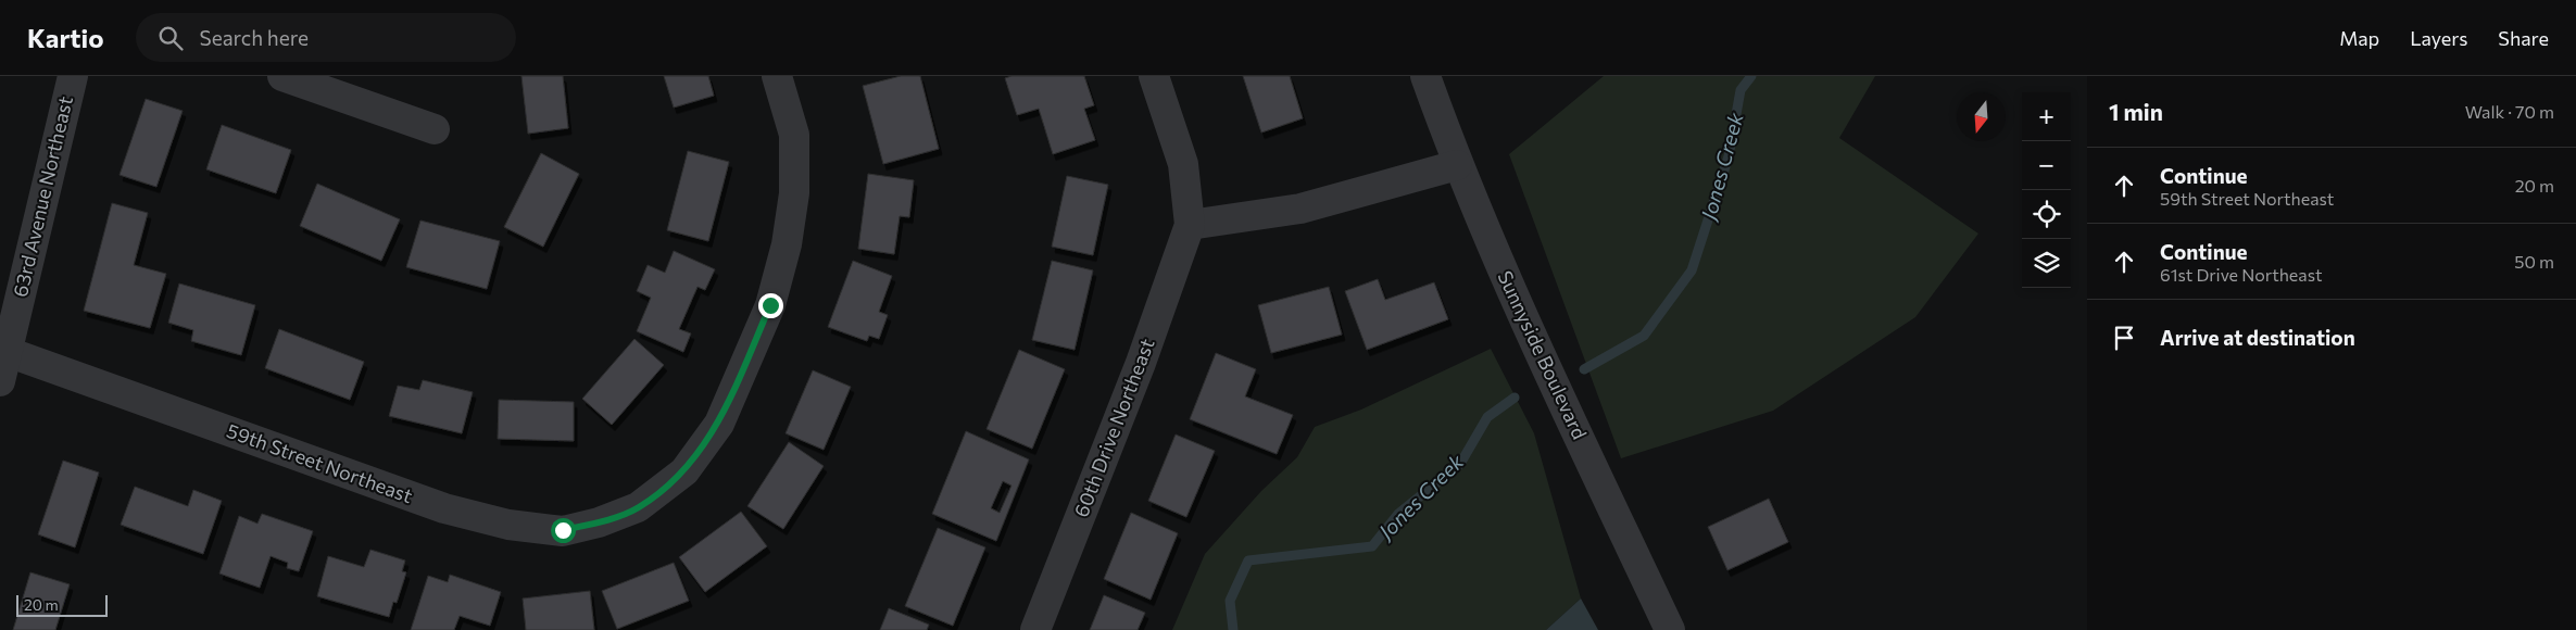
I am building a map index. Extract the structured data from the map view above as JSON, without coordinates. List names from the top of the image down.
{
  "streets": {
    "street": [
      "63rd Avenue Northeast",
      "Sunnyside Boulevard",
      "60th Drive Northeast",
      "59th Street Northeast"
    ]
  },
  "crossings": [
    ["63rd Avenue Northeast", "59th Street Northeast"]
  ],
  "water": ["Jones Creek"],
  "scale_bar": "20 m",
  "north": "bottom",
  "page": {
    "header": "Kartio",
    "search": "Search here",
    "nav": ["Map", "Layers", "Share"],
    "heading": ["1 min", "Walk · 70 m"],
    "map_buttons": ["+", "−"],
    "list": [
      ["Continue", "59th Street Northeast", "20 m"],
      ["Continue", "61st Drive Northeast", "50 m"],
      "Arrive at destination"
    ],
    "scale": "20 m"
  }
}
